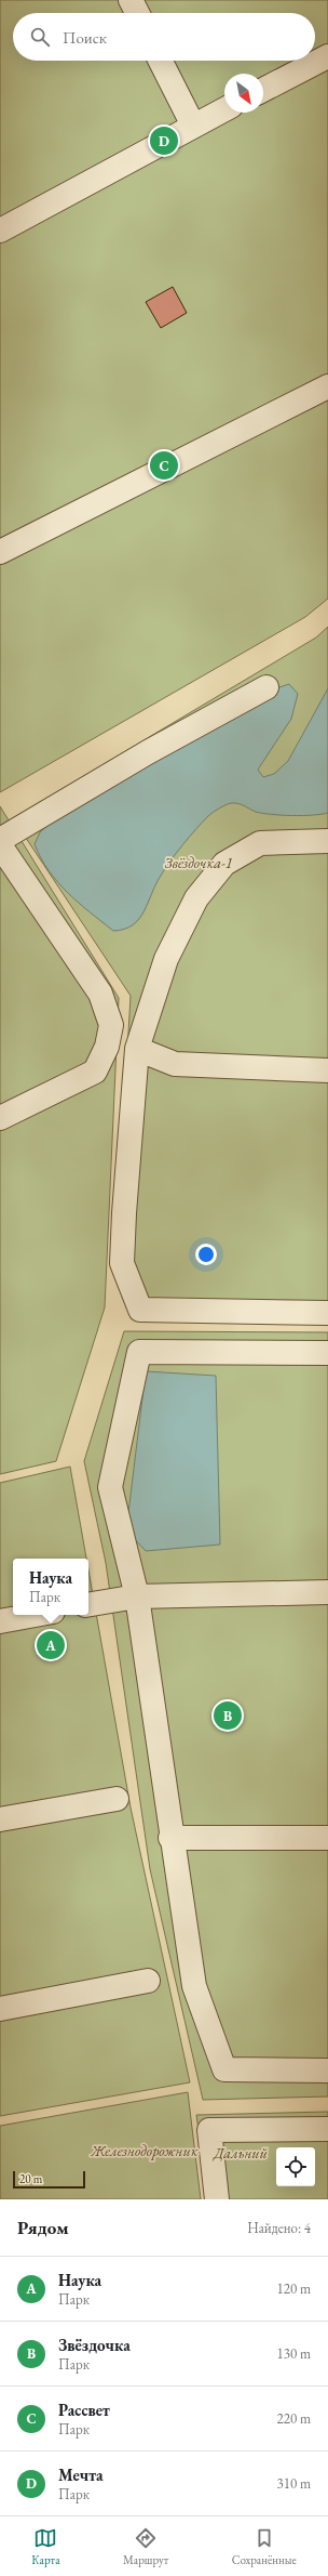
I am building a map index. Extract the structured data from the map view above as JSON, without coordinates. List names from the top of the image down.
{
  "parks": ["Звёздочка-1", "Железнодорожник", "Дальний"],
  "scale_bar": "20 m",
  "north": "bottom right",
  "page": {
    "search": "Поиск",
    "pins": [
      "D",
      "C",
      "A",
      "B"
    ],
    "popup": ["Наука", "Парк"],
    "scale": "20 m",
    "heading": ["Рядом", "Найдено: 4"],
    "list": [
      {
        "mark": "A",
        "name": "Наука",
        "note": "Парк",
        "value": "120 m"
      },
      {
        "mark": "B",
        "name": "Звёздочка",
        "note": "Парк",
        "value": "130 m"
      },
      {
        "mark": "C",
        "name": "Рассвет",
        "note": "Парк",
        "value": "220 m"
      },
      {
        "mark": "D",
        "name": "Мечта",
        "note": "Парк",
        "value": "310 m"
      }
    ],
    "nav": ["Карта", "Маршрут", "Сохранённые"]
  }
}
